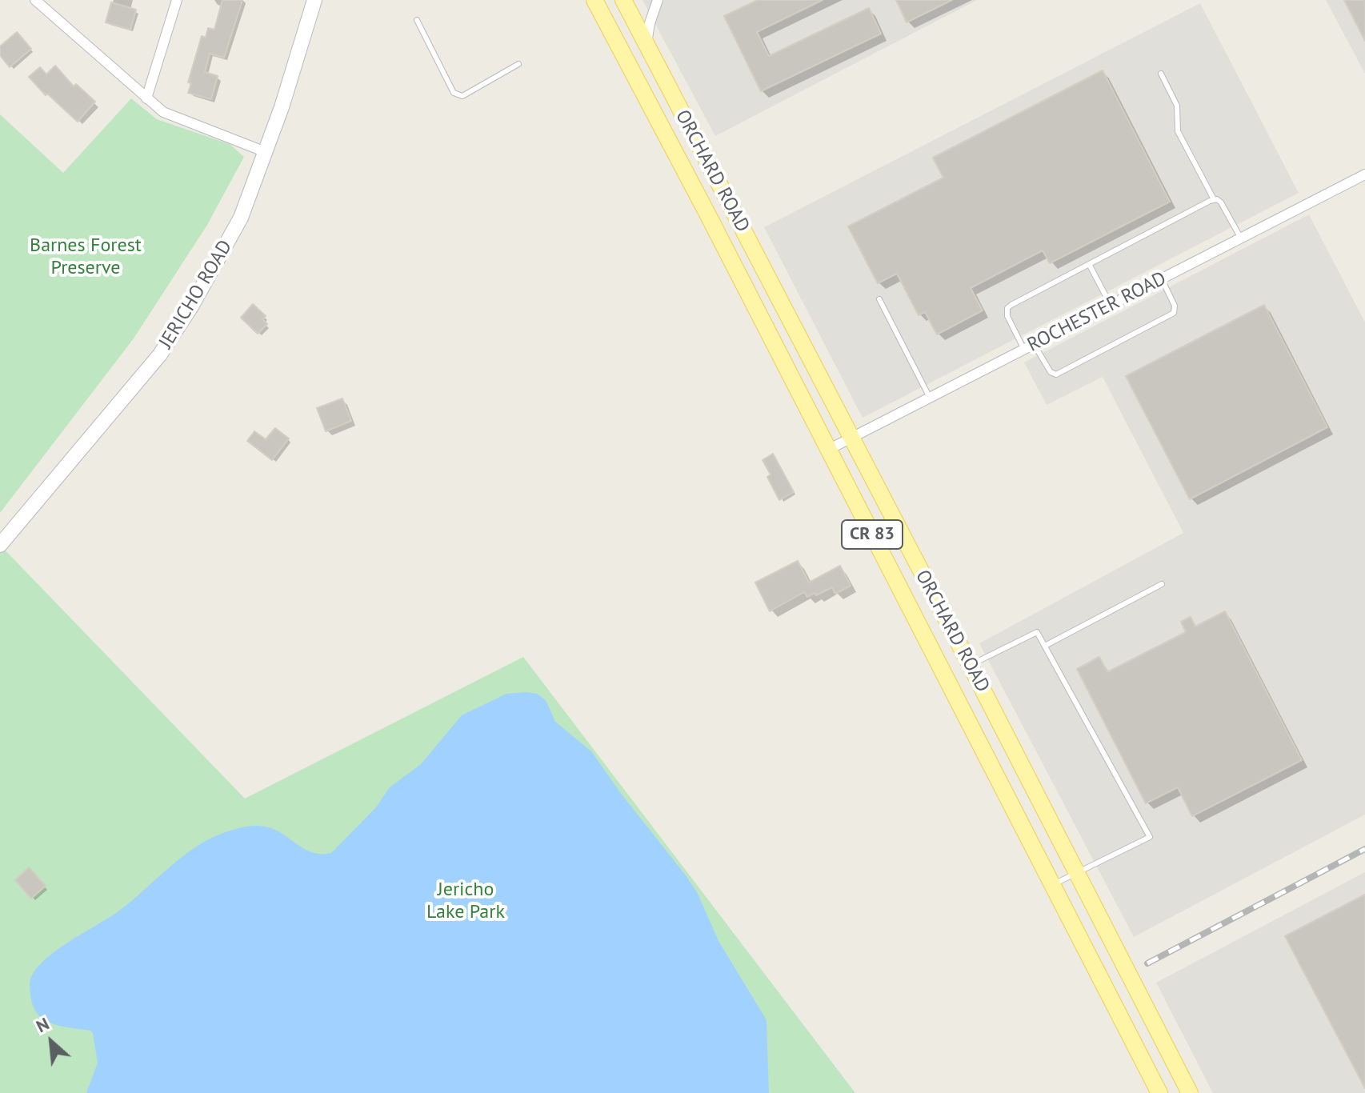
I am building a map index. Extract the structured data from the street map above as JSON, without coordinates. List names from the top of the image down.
{
  "streets": {
    "main road": ["ORCHARD ROAD", "JERICHO ROAD", "CR 83"],
    "street": ["ROCHESTER ROAD"]
  },
  "crossings": [
    ["ORCHARD ROAD", "ROCHESTER ROAD"]
  ],
  "parks": ["Barnes Forest Preserve", "Jericho Lake Park"],
  "north": "top left"
}
